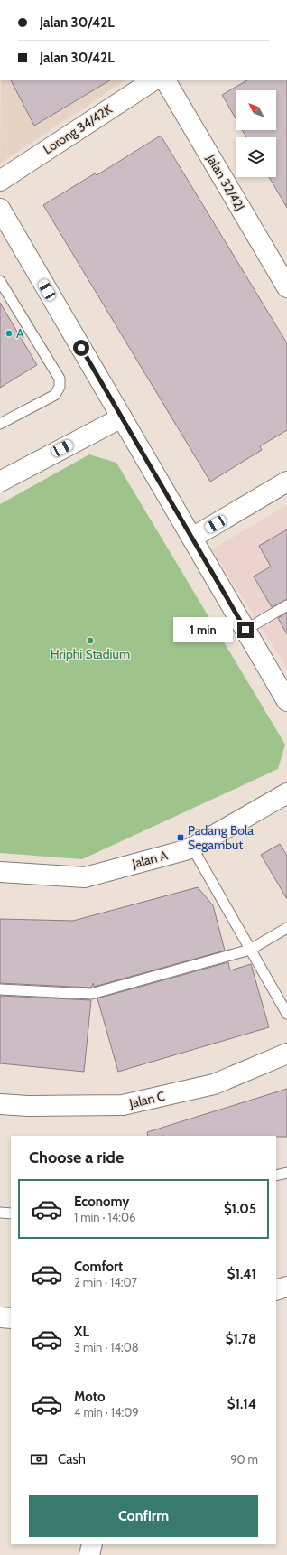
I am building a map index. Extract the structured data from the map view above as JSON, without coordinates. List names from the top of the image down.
{
  "streets": {
    "street": [
      "Lorong 34/42K",
      "Jalan 32/42J",
      "Jalan A",
      "Jalan C"
    ]
  },
  "places": {
    "other": ["A", "Hriphi Stadium"],
    "transit": ["Padang Bola Segambut"]
  },
  "north": "top left",
  "page": {
    "banner": ["Jalan 30/42L", "Jalan 30/42L"],
    "bubble": "1 min",
    "heading": "Choose a ride",
    "list": [
      {
        "name": "Economy",
        "note": "1 min · 14:06",
        "value": "$1.05"
      },
      {
        "name": "Comfort",
        "note": "2 min · 14:07",
        "value": "$1.41"
      },
      {
        "name": "XL",
        "note": "3 min · 14:08",
        "value": "$1.78"
      },
      {
        "name": "Moto",
        "note": "4 min · 14:09",
        "value": "$1.14"
      }
    ],
    "pay": ["Cash", "90 m"],
    "buttons": "Confirm"
  }
}
